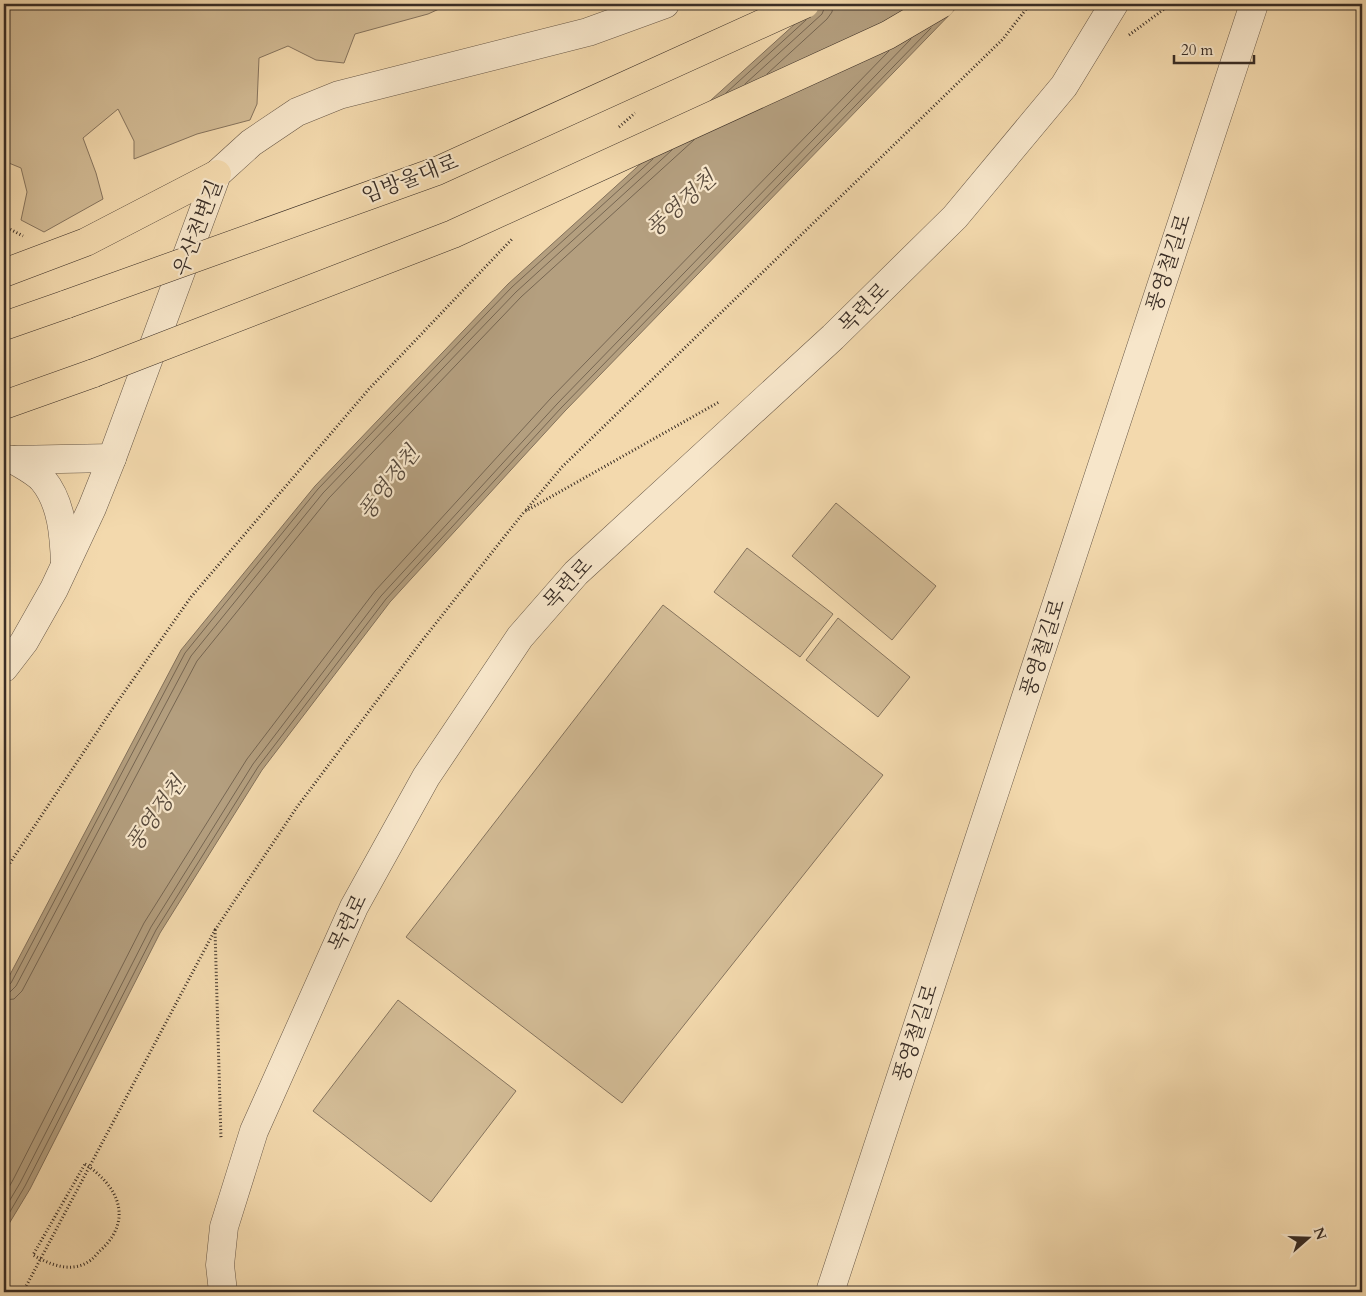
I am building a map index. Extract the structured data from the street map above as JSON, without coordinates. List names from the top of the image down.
{
  "streets": {
    "main road": ["임방울대로"],
    "street": ["우산천변길", "풍영철길로", "목련로"]
  },
  "water": ["풍영정천"],
  "scale_bar": "20 m",
  "north": "right"
}
